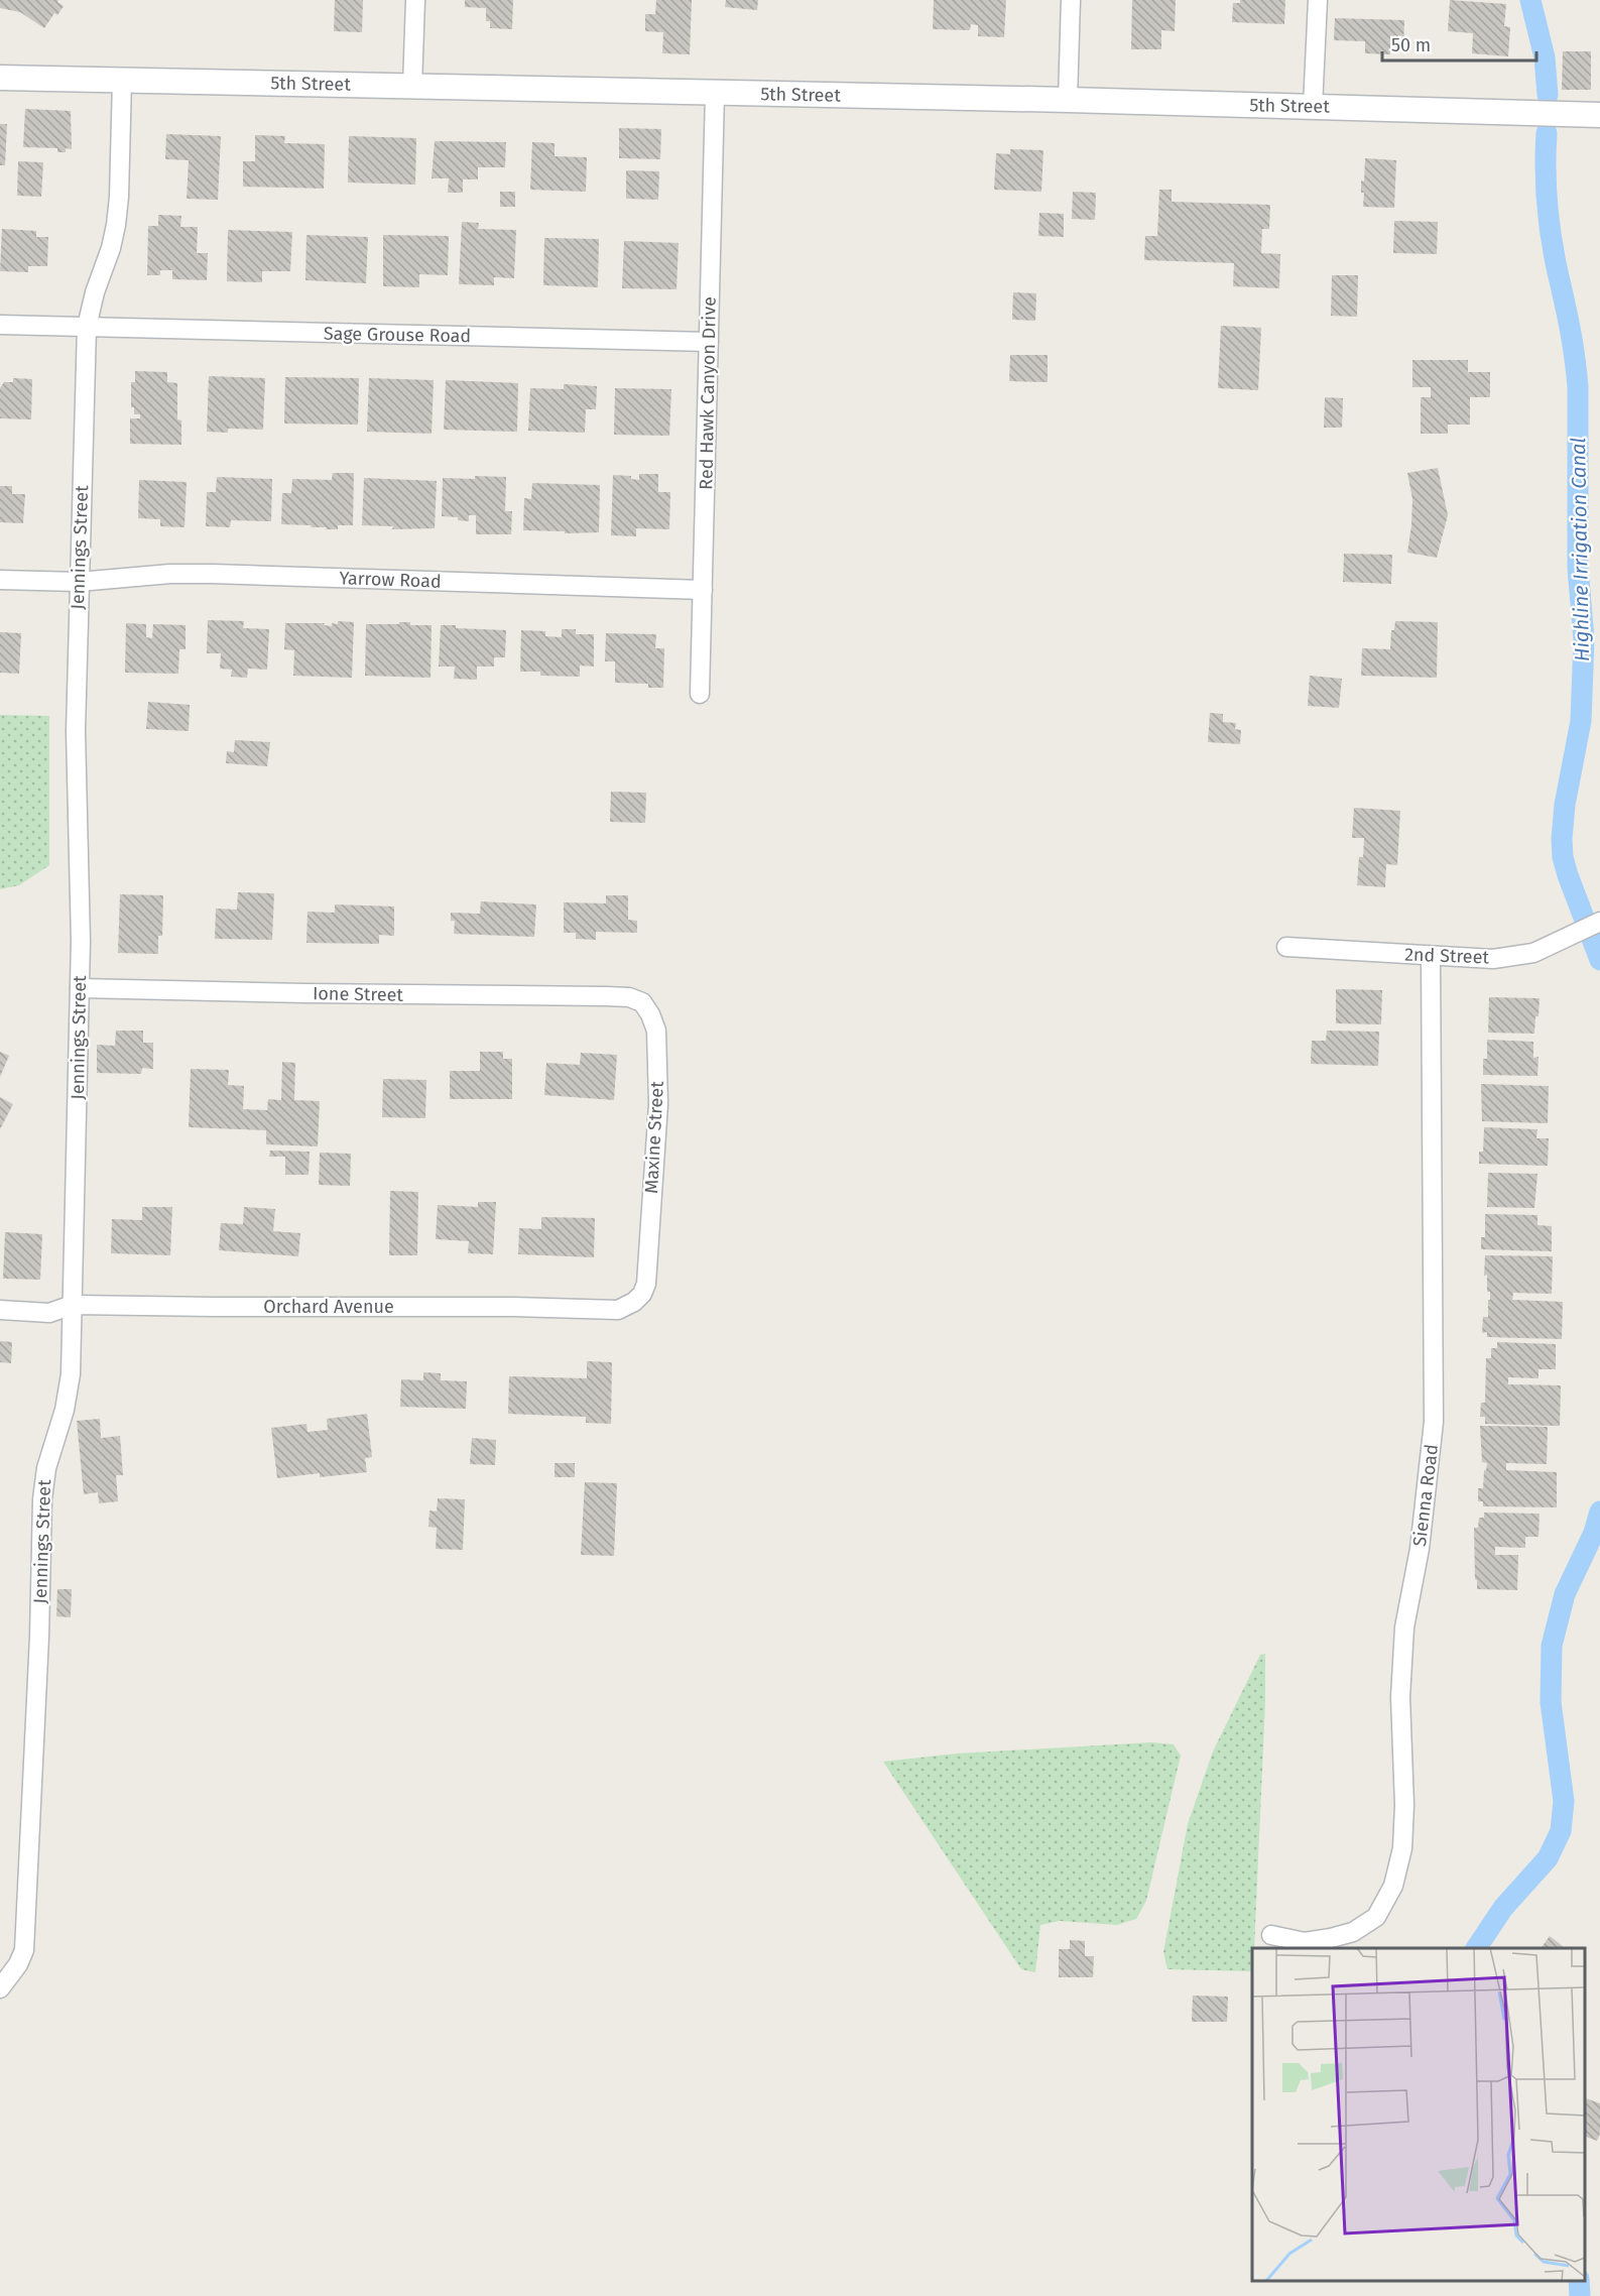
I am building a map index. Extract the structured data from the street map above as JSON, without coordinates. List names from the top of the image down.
{
  "streets": {
    "street": [
      "5th Street",
      "Sage Grouse Road",
      "Red Hawk Canyon Drive",
      "Jennings Street",
      "Yarrow Road",
      "2nd Street",
      "Ione Street",
      "Maxine Street",
      "Orchard Avenue",
      "Sienna Road"
    ]
  },
  "crossings": [
    ["5th Street", "Red Hawk Canyon Drive"],
    ["5th Street", "Jennings Street"],
    ["Sage Grouse Road", "Red Hawk Canyon Drive"],
    ["Sage Grouse Road", "Jennings Street"],
    ["Red Hawk Canyon Drive", "Yarrow Road"],
    ["Jennings Street", "Yarrow Road"],
    ["Jennings Street", "Ione Street"],
    ["Jennings Street", "Orchard Avenue"],
    ["2nd Street", "Sienna Road"],
    ["Ione Street", "Maxine Street"],
    ["Maxine Street", "Orchard Avenue"]
  ],
  "water": ["Highline Irrigation Canal"],
  "scale_bar": "50 m"
}
